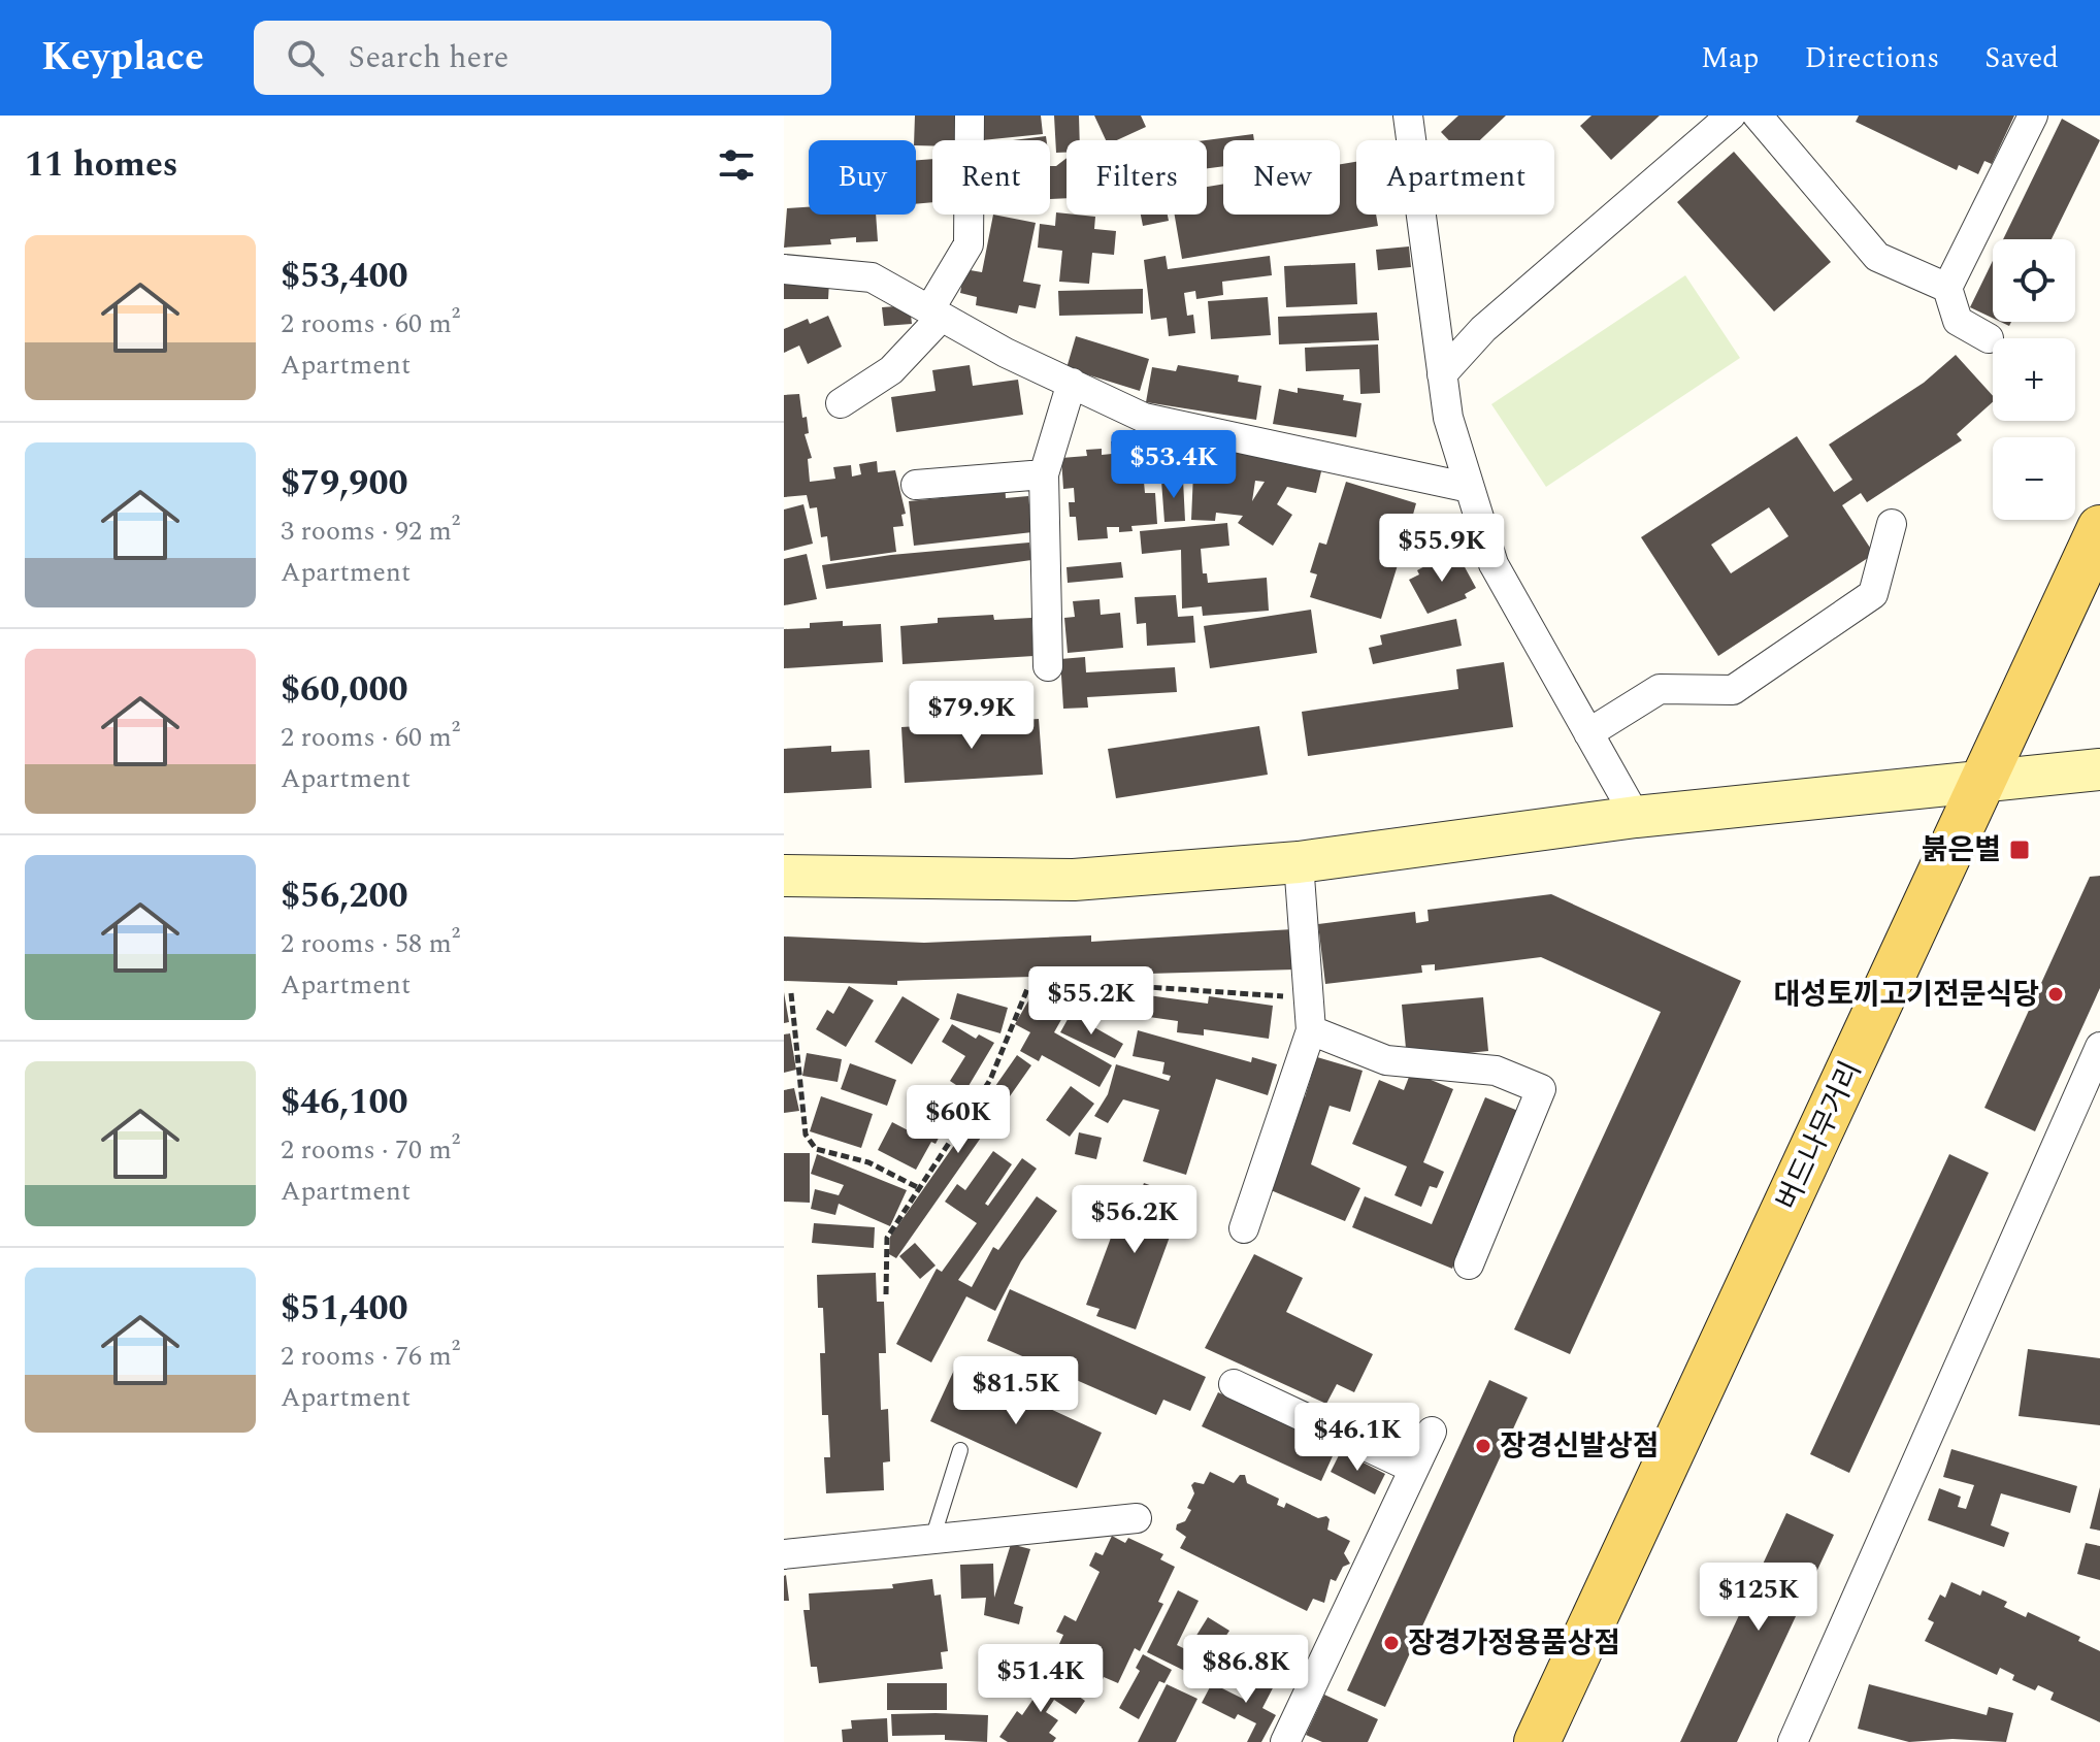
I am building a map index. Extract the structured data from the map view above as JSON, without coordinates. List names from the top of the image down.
{
  "streets": {
    "main road": ["버드나무거리"]
  },
  "places": {
    "transit": ["붉은별"],
    "other": ["대성토끼고기전문식당", "장경신발상점", "장경가정용품상점"]
  },
  "page": {
    "header": "Keyplace",
    "search": "Search here",
    "nav": ["Map", "Directions", "Saved"],
    "heading": "11 homes",
    "chip": [
      "Buy",
      "Rent",
      "Filters",
      "New",
      "Apartment"
    ],
    "list": [
      {
        "name": "$53,400",
        "note": "2 rooms · 60 m² · Apartment"
      },
      {
        "name": "$79,900",
        "note": "3 rooms · 92 m² · Apartment"
      },
      {
        "name": "$60,000",
        "note": "2 rooms · 60 m² · Apartment"
      },
      {
        "name": "$56,200",
        "note": "2 rooms · 58 m² · Apartment"
      },
      {
        "name": "$46,100",
        "note": "2 rooms · 70 m² · Apartment"
      },
      {
        "name": "$51,400",
        "note": "2 rooms · 76 m² · Apartment"
      }
    ],
    "map_buttons": ["+", "−"],
    "price": [
      "$53.4K",
      "$55.9K",
      "$79.9K",
      "$55.2K",
      "$60K",
      "$56.2K",
      "$81.5K",
      "$46.1K",
      "$125K",
      "$86.8K",
      "$51.4K"
    ]
  }
}
